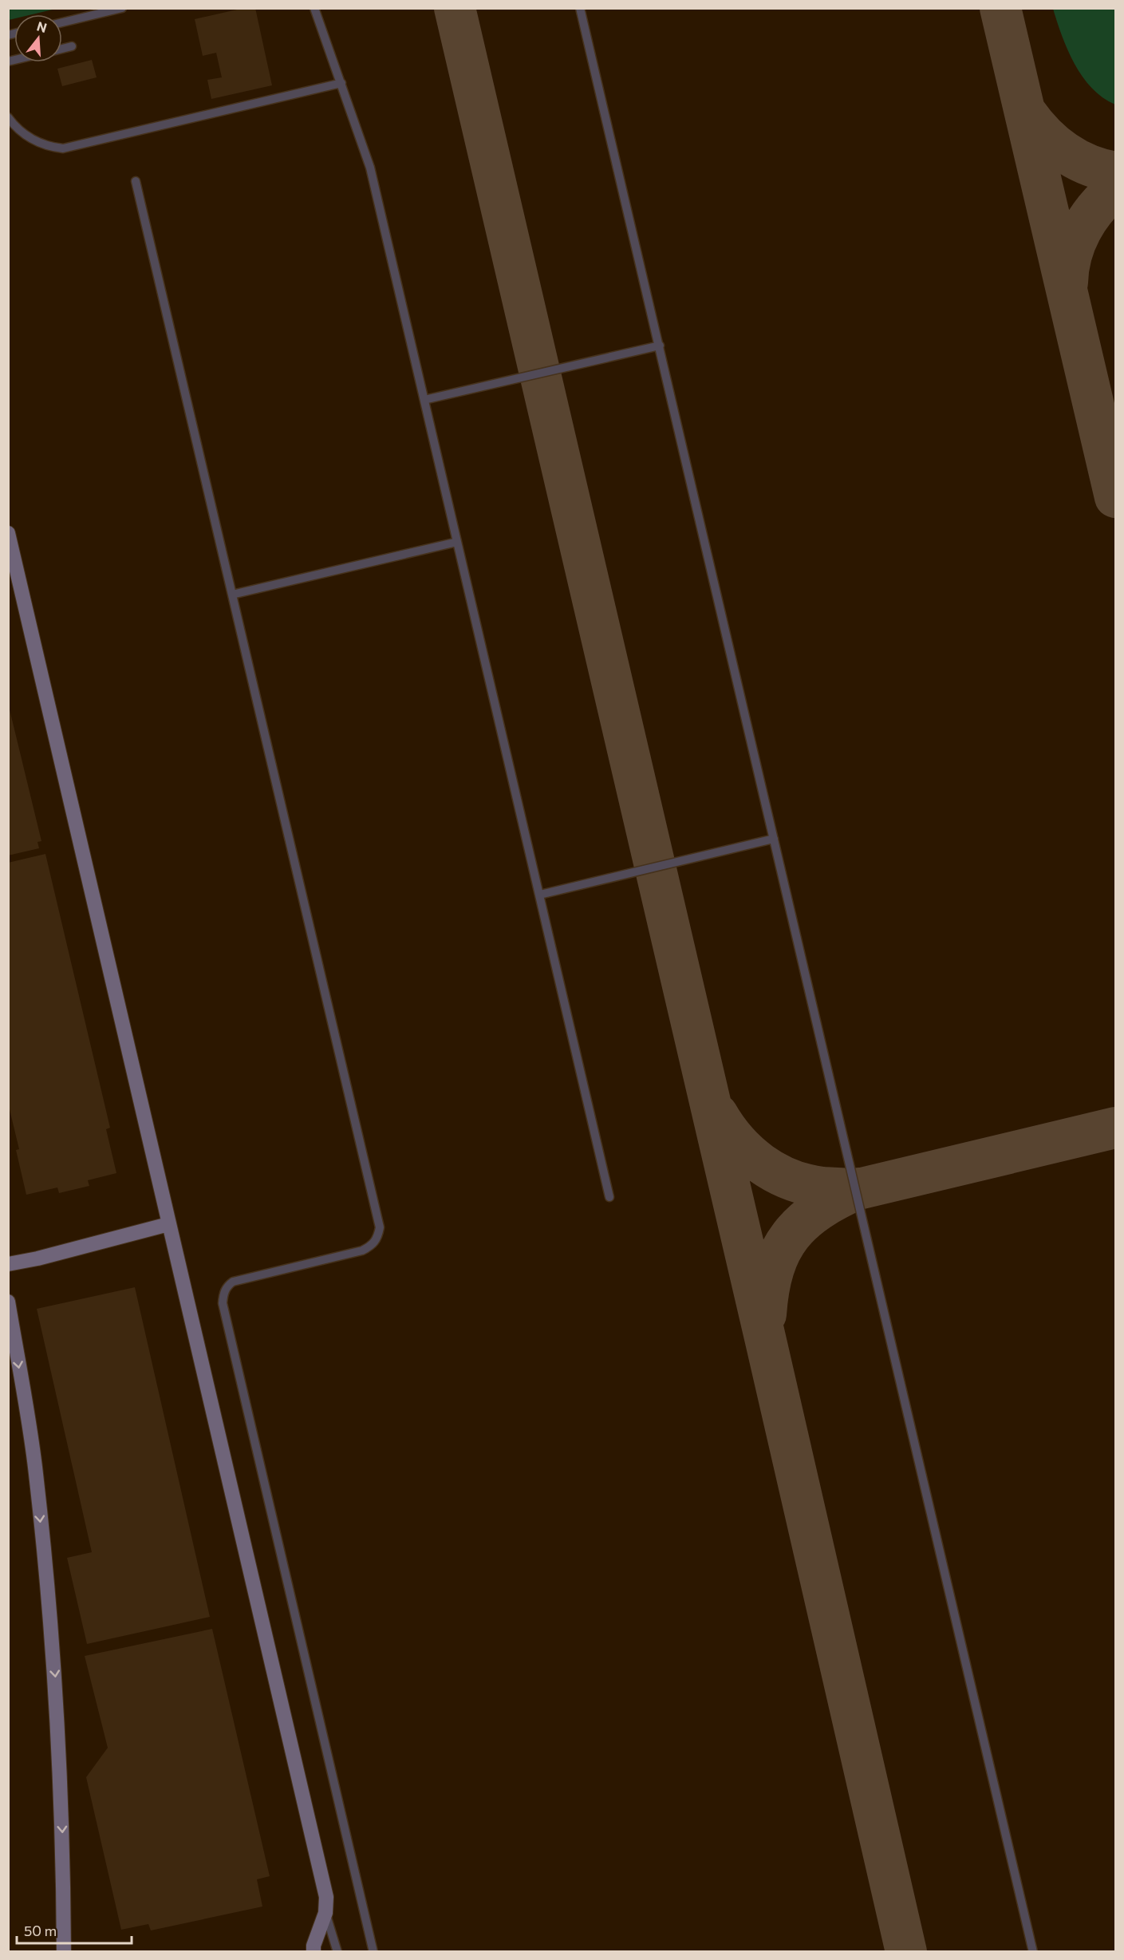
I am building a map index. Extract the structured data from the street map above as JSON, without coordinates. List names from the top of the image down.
{
  "scale_bar": "50 m",
  "north": "top"
}
